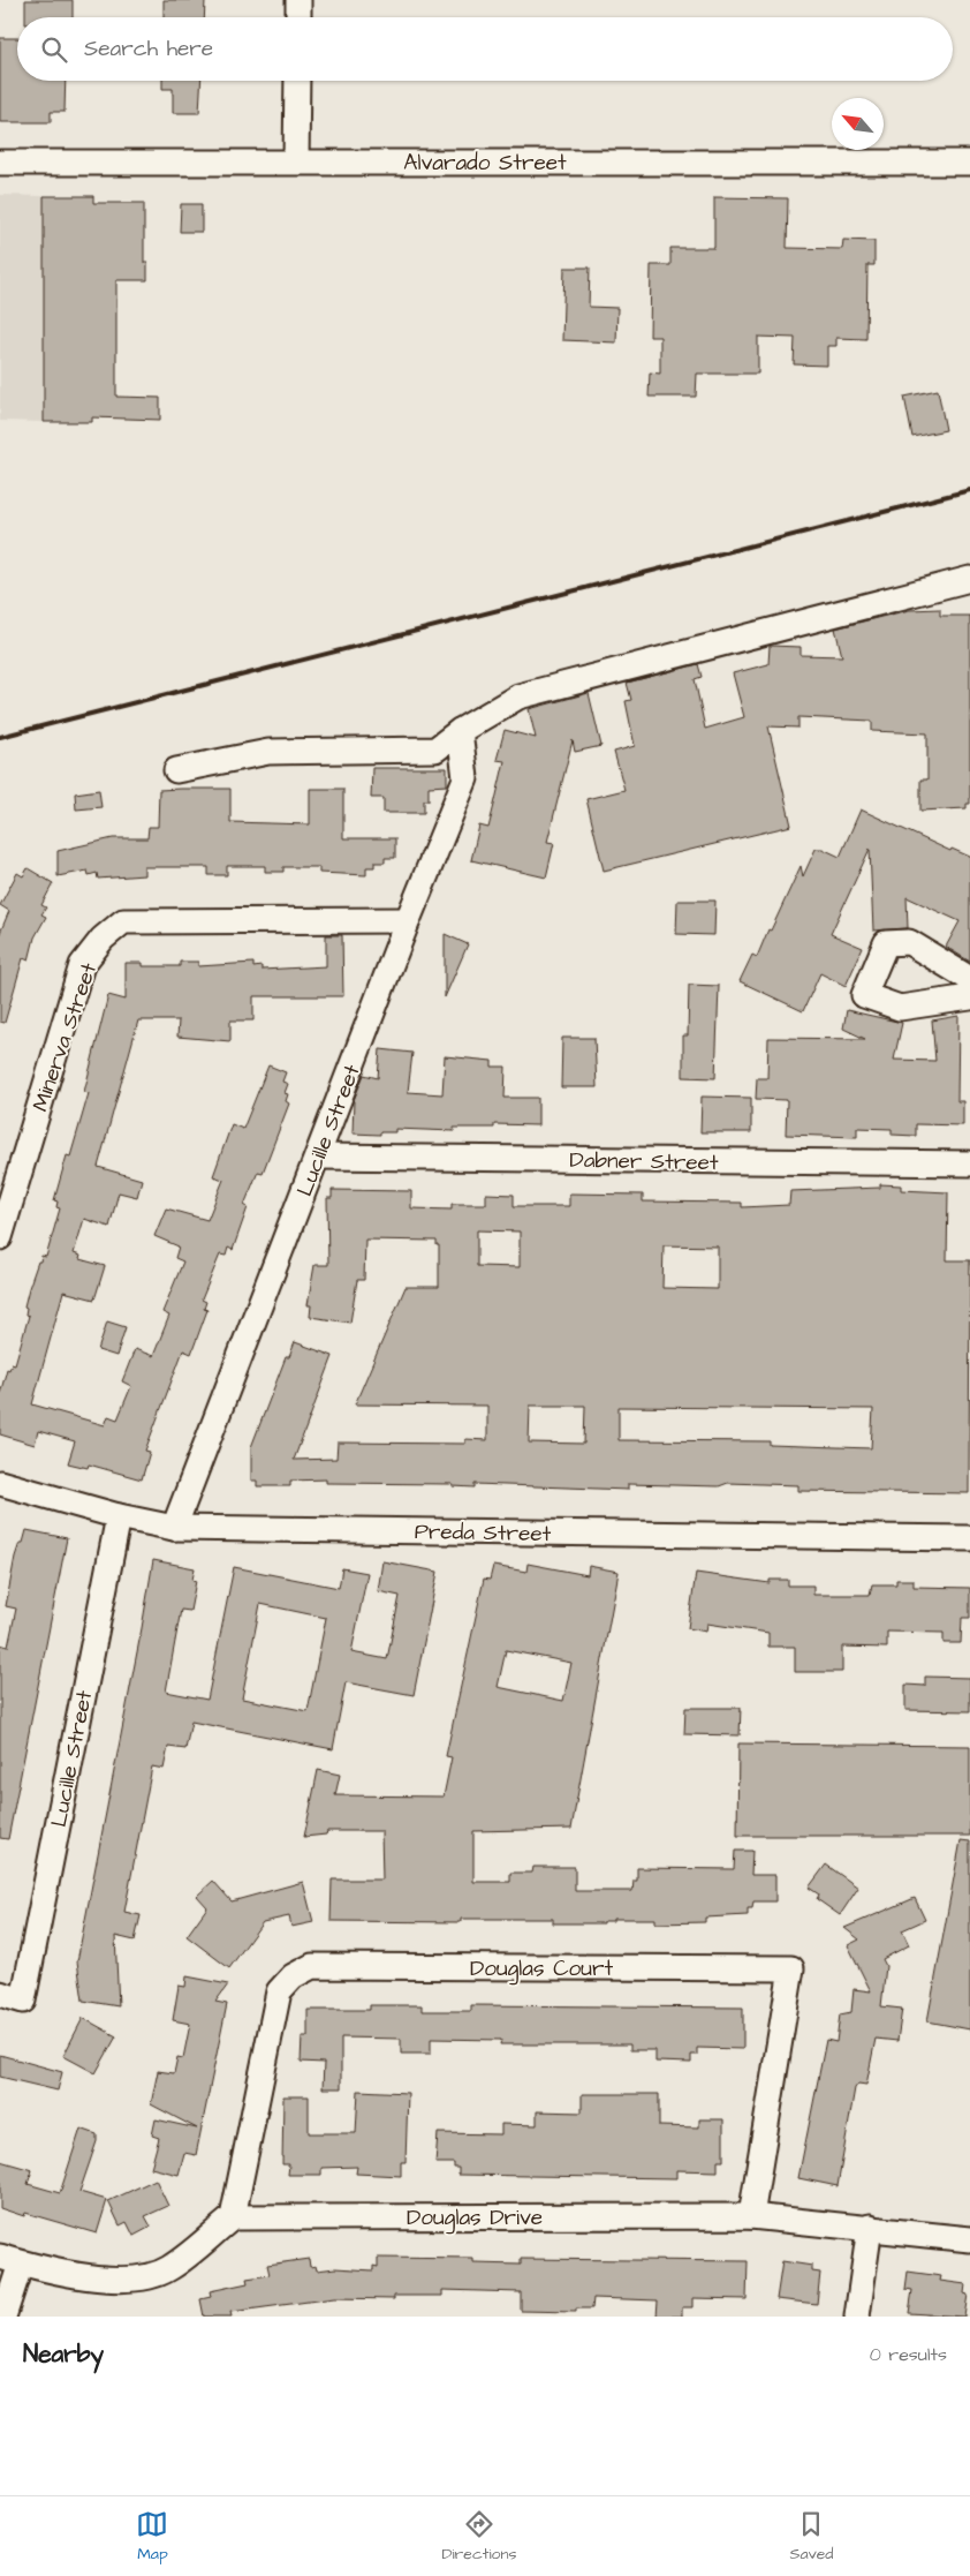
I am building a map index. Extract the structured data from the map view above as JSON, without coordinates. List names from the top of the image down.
{
  "streets": {
    "street": [
      "Alvarado Street",
      "Minerva Street",
      "Lucille Street",
      "Dabner Street",
      "Preda Street",
      "Douglas Court",
      "Douglas Drive"
    ]
  },
  "crossings": [
    ["Minerva Street", "Lucille Street"],
    ["Lucille Street", "Dabner Street"],
    ["Lucille Street", "Preda Street"],
    ["Douglas Court", "Douglas Drive"]
  ],
  "north": "top left",
  "page": {
    "search": "Search here",
    "heading": ["Nearby", "0 results"],
    "nav": ["Map", "Directions", "Saved"]
  }
}
